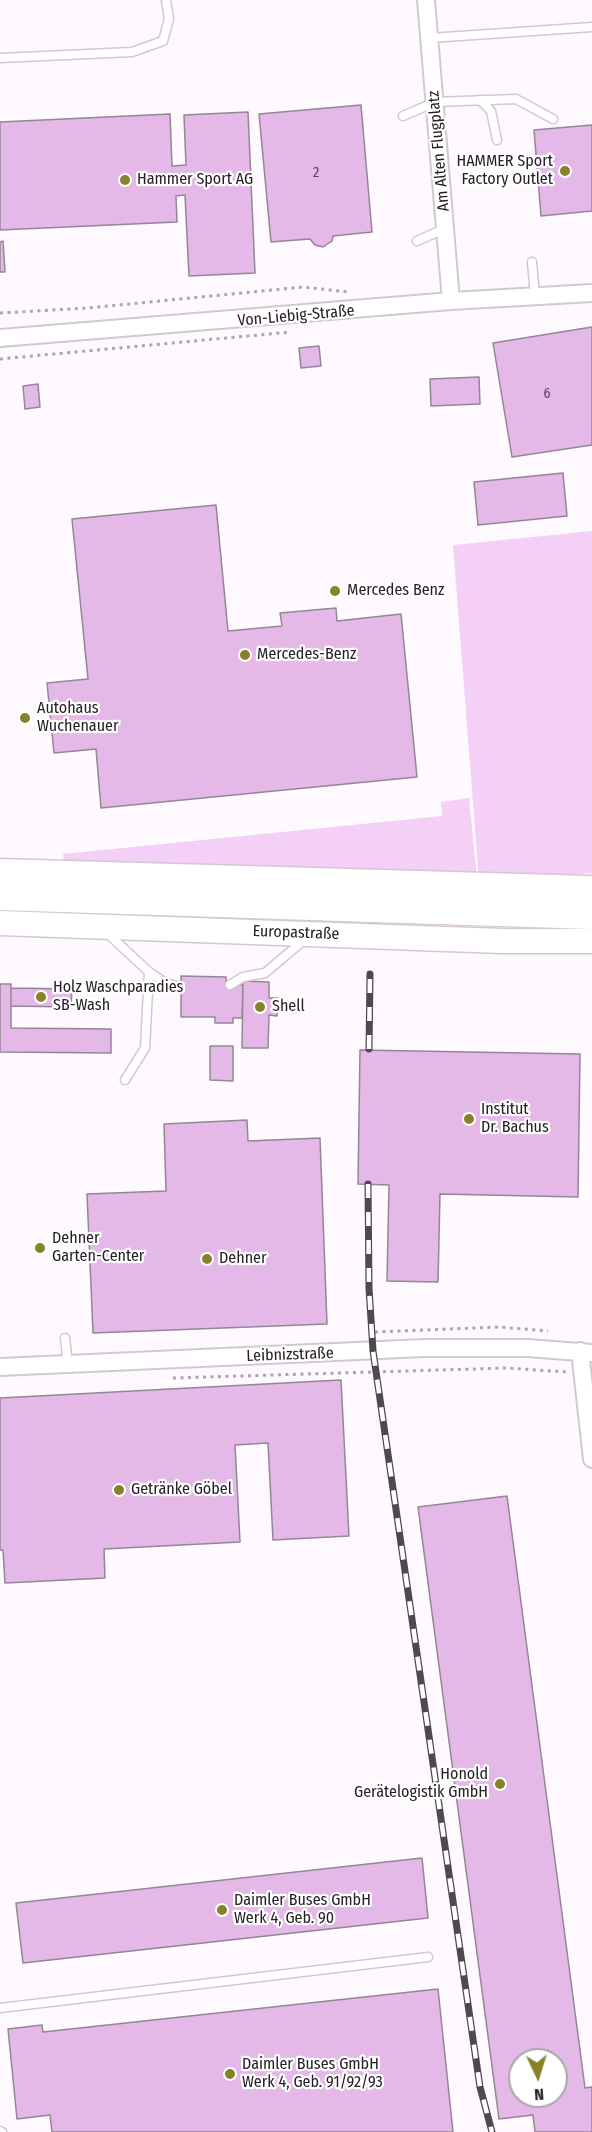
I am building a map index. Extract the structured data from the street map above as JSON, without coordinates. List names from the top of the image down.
{
  "streets": {
    "highway": ["Europastraße"],
    "street": ["Am Alten Flugplatz", "Von-Liebig-Straße", "Leibnizstraße"]
  },
  "crossings": [
    ["Am Alten Flugplatz", "Von-Liebig-Straße"]
  ],
  "places": [
    "HAMMER Sport Factory Outlet",
    "Hammer Sport AG",
    "Mercedes Benz",
    "Mercedes-Benz",
    "Autohaus Wuchenauer",
    "Holz Waschparadies SB-Wash",
    "Shell",
    "Institut Dr. Bachus",
    "Dehner Garten-Center",
    "Dehner",
    "Getränke Göbel",
    "Honold Gerätelogistik GmbH",
    "Daimler Buses GmbH Werk 4, Geb. 90",
    "Daimler Buses GmbH Werk 4, Geb. 91/92/93"
  ],
  "house_numbers": ["2", "6"],
  "north": "bottom"
}
